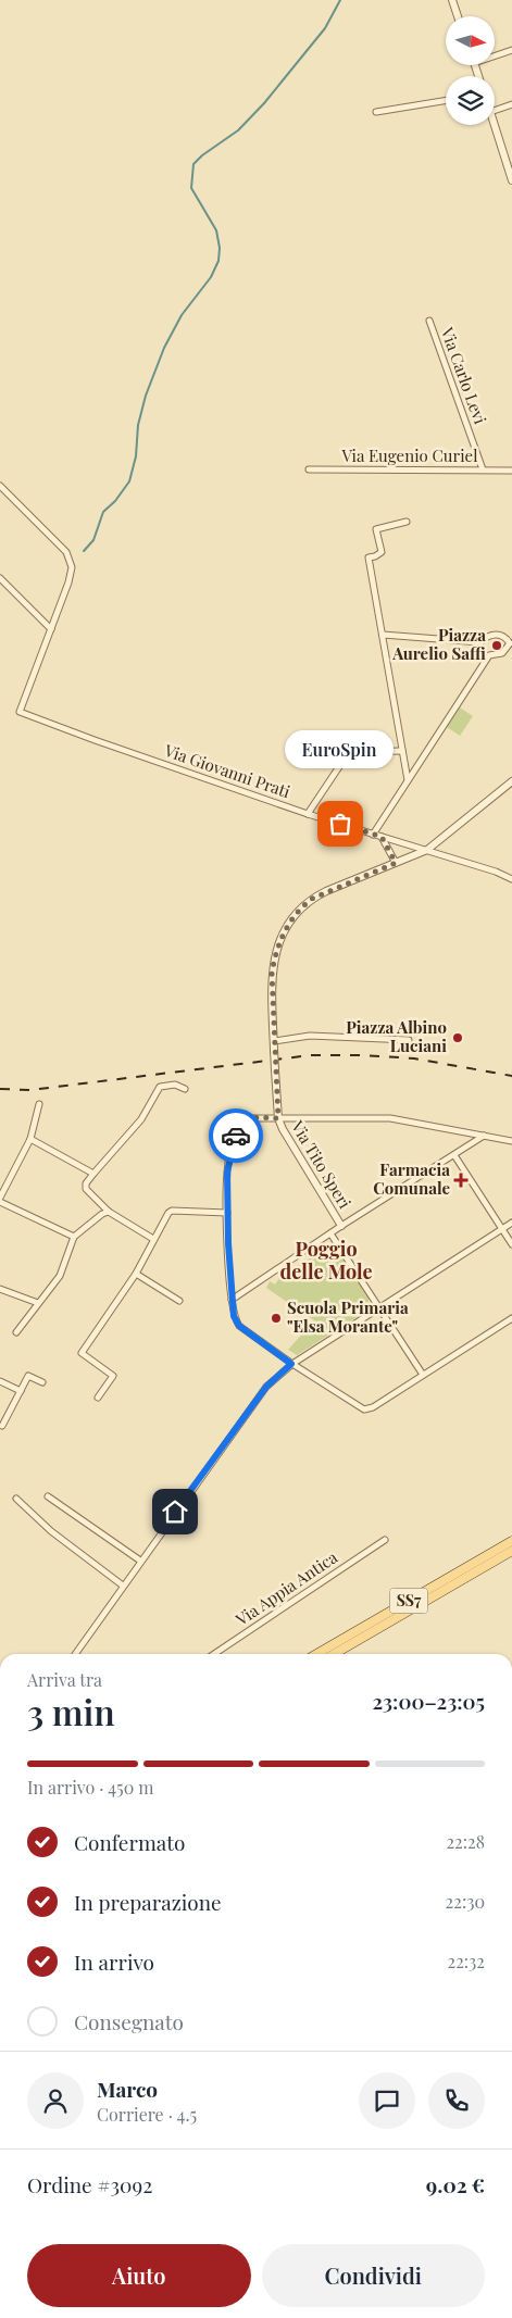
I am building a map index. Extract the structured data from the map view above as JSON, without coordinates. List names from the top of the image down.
{
  "streets": {
    "main road": ["SS7"],
    "street": [
      "Via Carlo Levi",
      "Via Eugenio Curiel",
      "Via Giovanni Prati",
      "Via Tito Speri",
      "Via Appia Antica"
    ]
  },
  "crossings": [
    ["Via Carlo Levi", "Via Eugenio Curiel"]
  ],
  "districts": ["Poggio delle Mole"],
  "places": {
    "other": [
      "Piazza Aurelio Saffi",
      "EuroSpin",
      "Piazza Albino Luciani",
      "Scuola Primaria \"Elsa Morante\""
    ],
    "health": ["Farmacia Comunale"]
  },
  "north": "right",
  "page": {
    "bubble": "EuroSpin",
    "heading": ["3 min", "Arriva tra", "23:00–23:05"],
    "panel": [
      "Marco",
      "Corriere · 4.5",
      "Ordine #3092",
      "9.02 €"
    ],
    "bar": "In arrivo · 450 m",
    "list": [
      ["Confermato", "22:28"],
      ["In preparazione", "22:30"],
      ["In arrivo", "22:32"],
      "Consegnato"
    ],
    "buttons": ["Aiuto", "Condividi"]
  }
}
